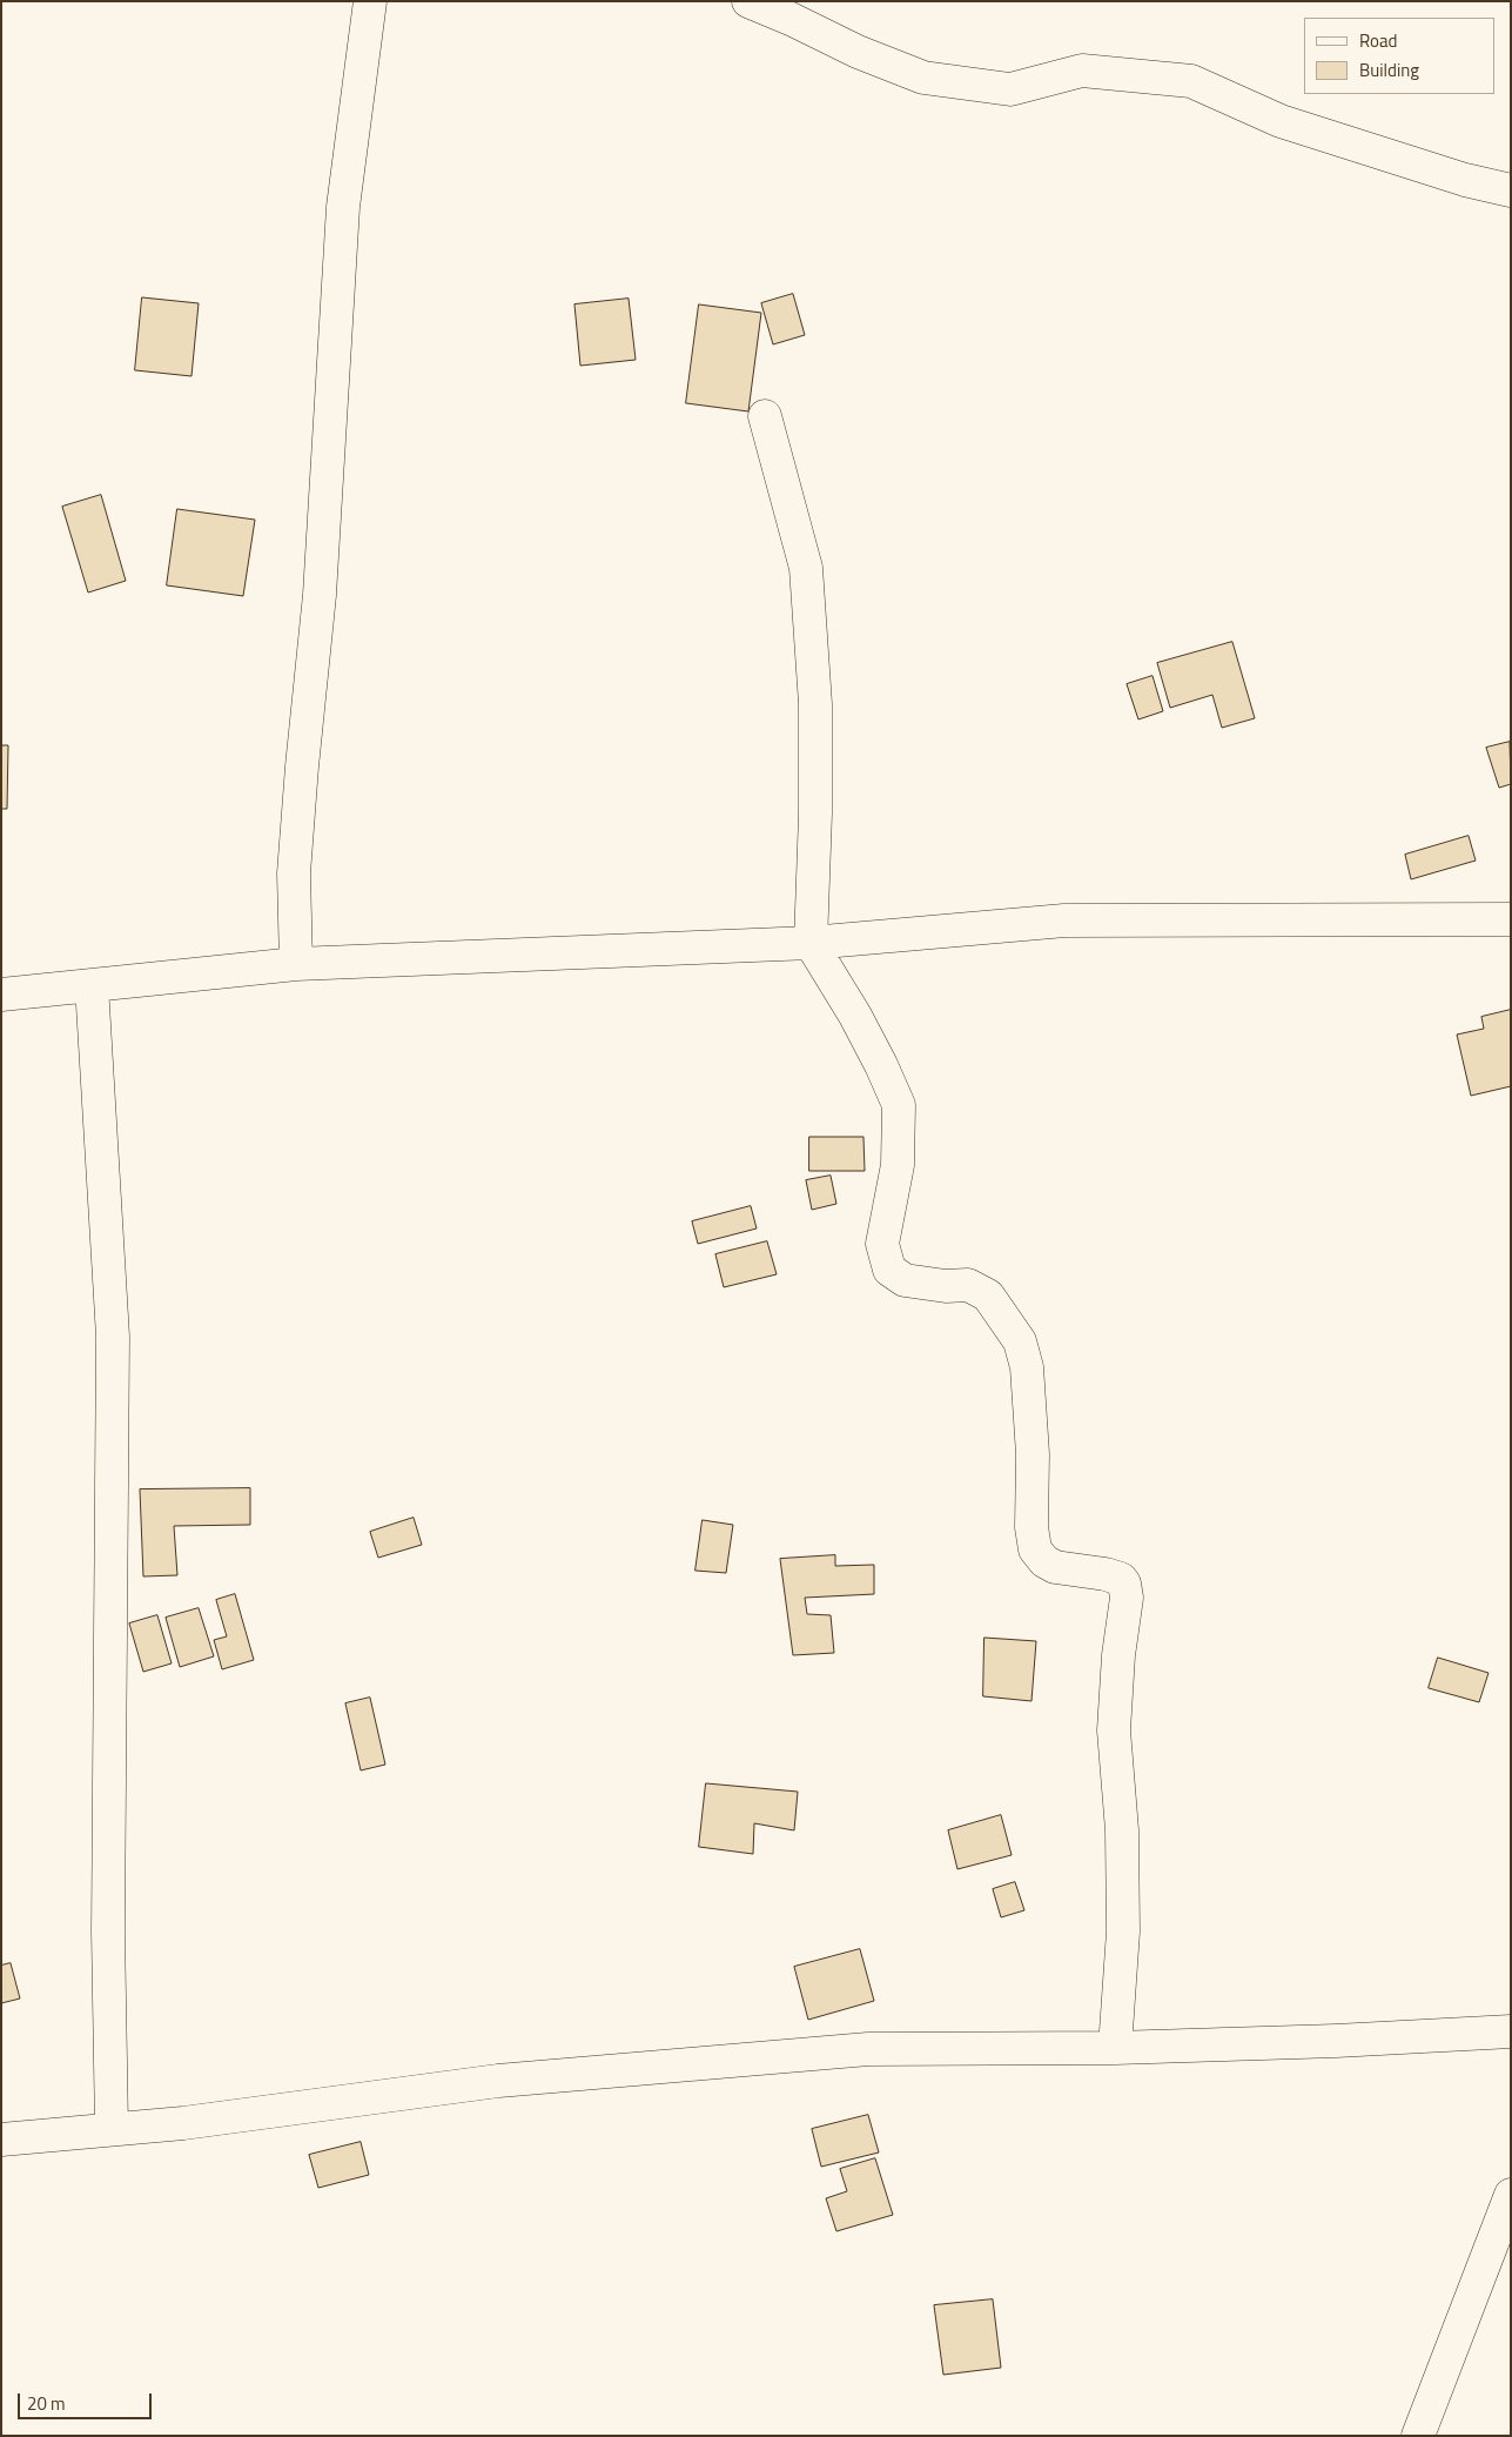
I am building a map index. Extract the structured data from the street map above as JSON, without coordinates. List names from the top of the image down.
{
  "legend": ["Road", "Building"],
  "scale_bar": "20 m"
}
